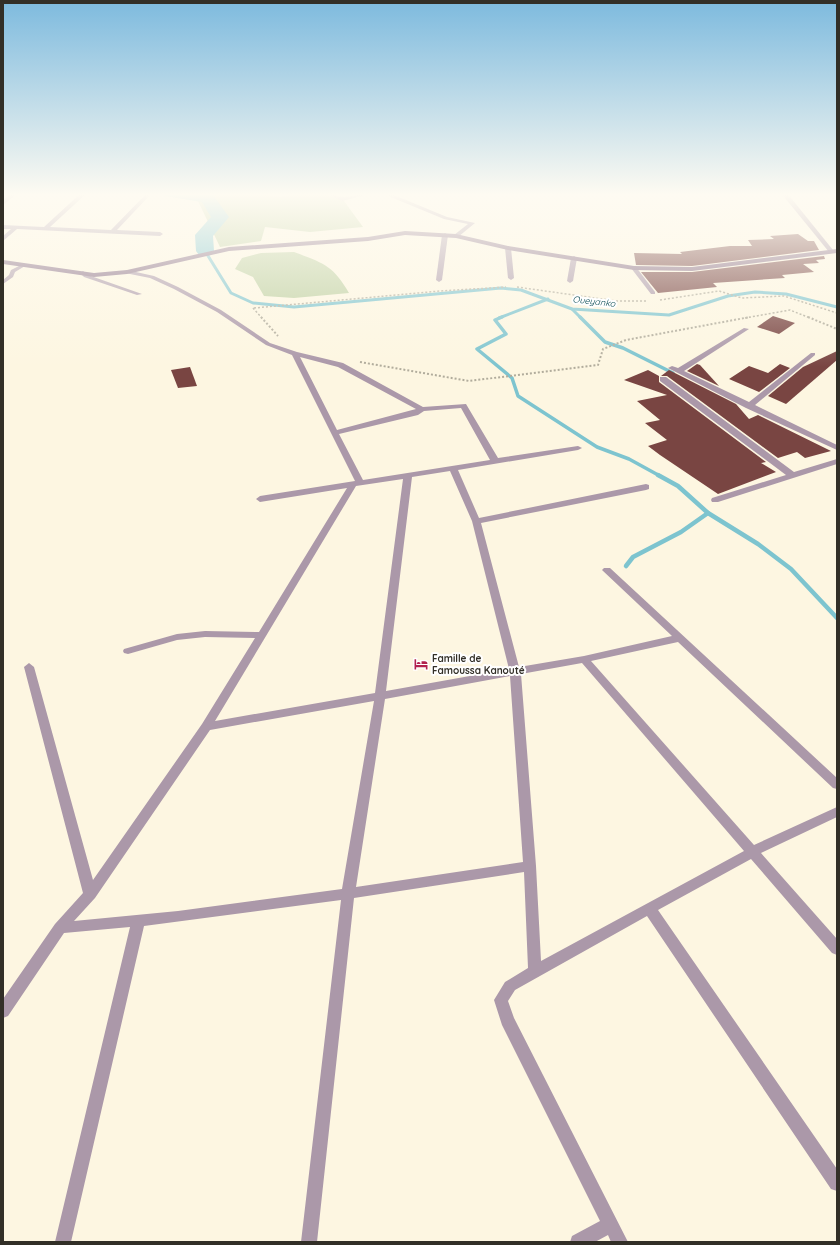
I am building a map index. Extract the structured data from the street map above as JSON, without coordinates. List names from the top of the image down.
{
  "water": ["Oueyanko"],
  "places": {
    "hotel": ["Famille de Famoussa Kanouté"]
  }
}
